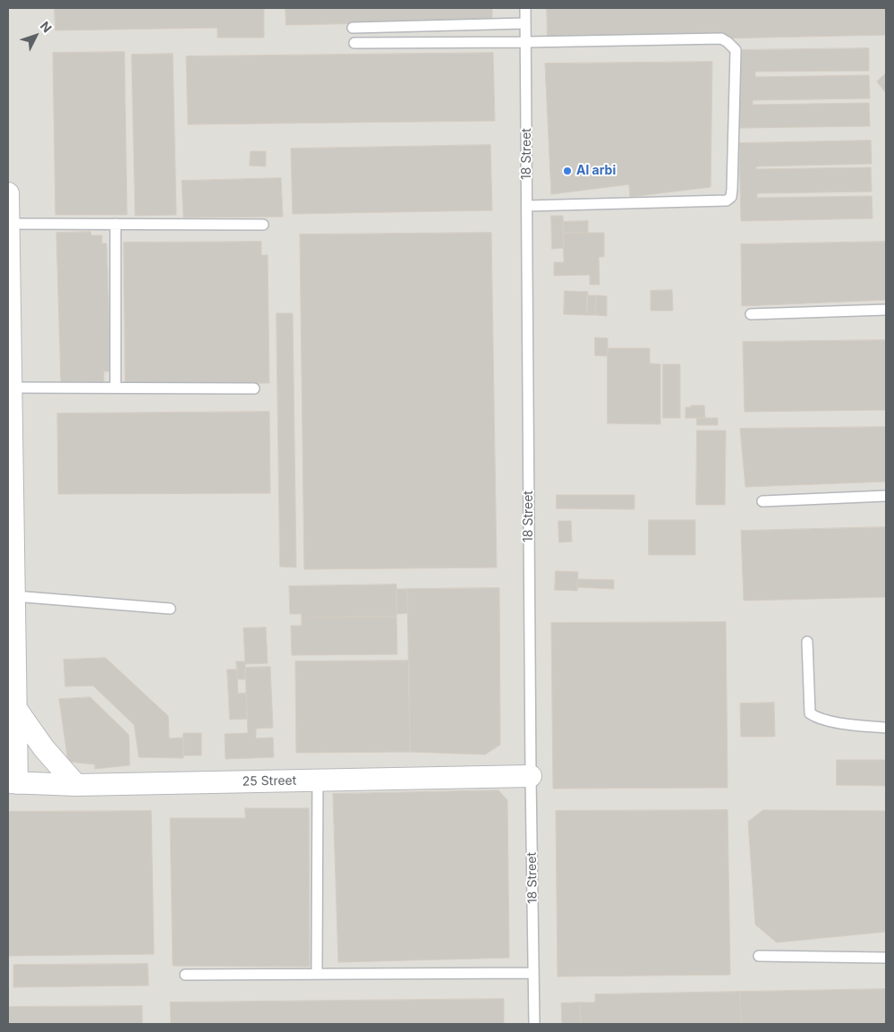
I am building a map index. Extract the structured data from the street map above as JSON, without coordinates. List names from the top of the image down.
{
  "streets": {
    "street": ["25 Street"],
    "lane": ["18 Street"]
  },
  "crossings": [
    ["18 Street", "25 Street"]
  ],
  "places": ["Al arbi"],
  "north": "top right"
}
